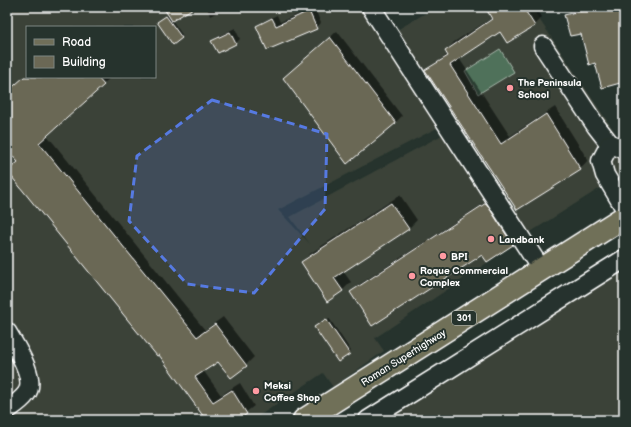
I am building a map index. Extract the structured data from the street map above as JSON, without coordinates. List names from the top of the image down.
{
  "streets": {
    "main road": ["301", "Roman Superhighway"]
  },
  "places": [
    "The Peninsula School",
    "Landbank",
    "BPI",
    "Roque Commercial Complex",
    "Meksi Coffee Shop"
  ],
  "legend": ["Road", "Building"]
}
